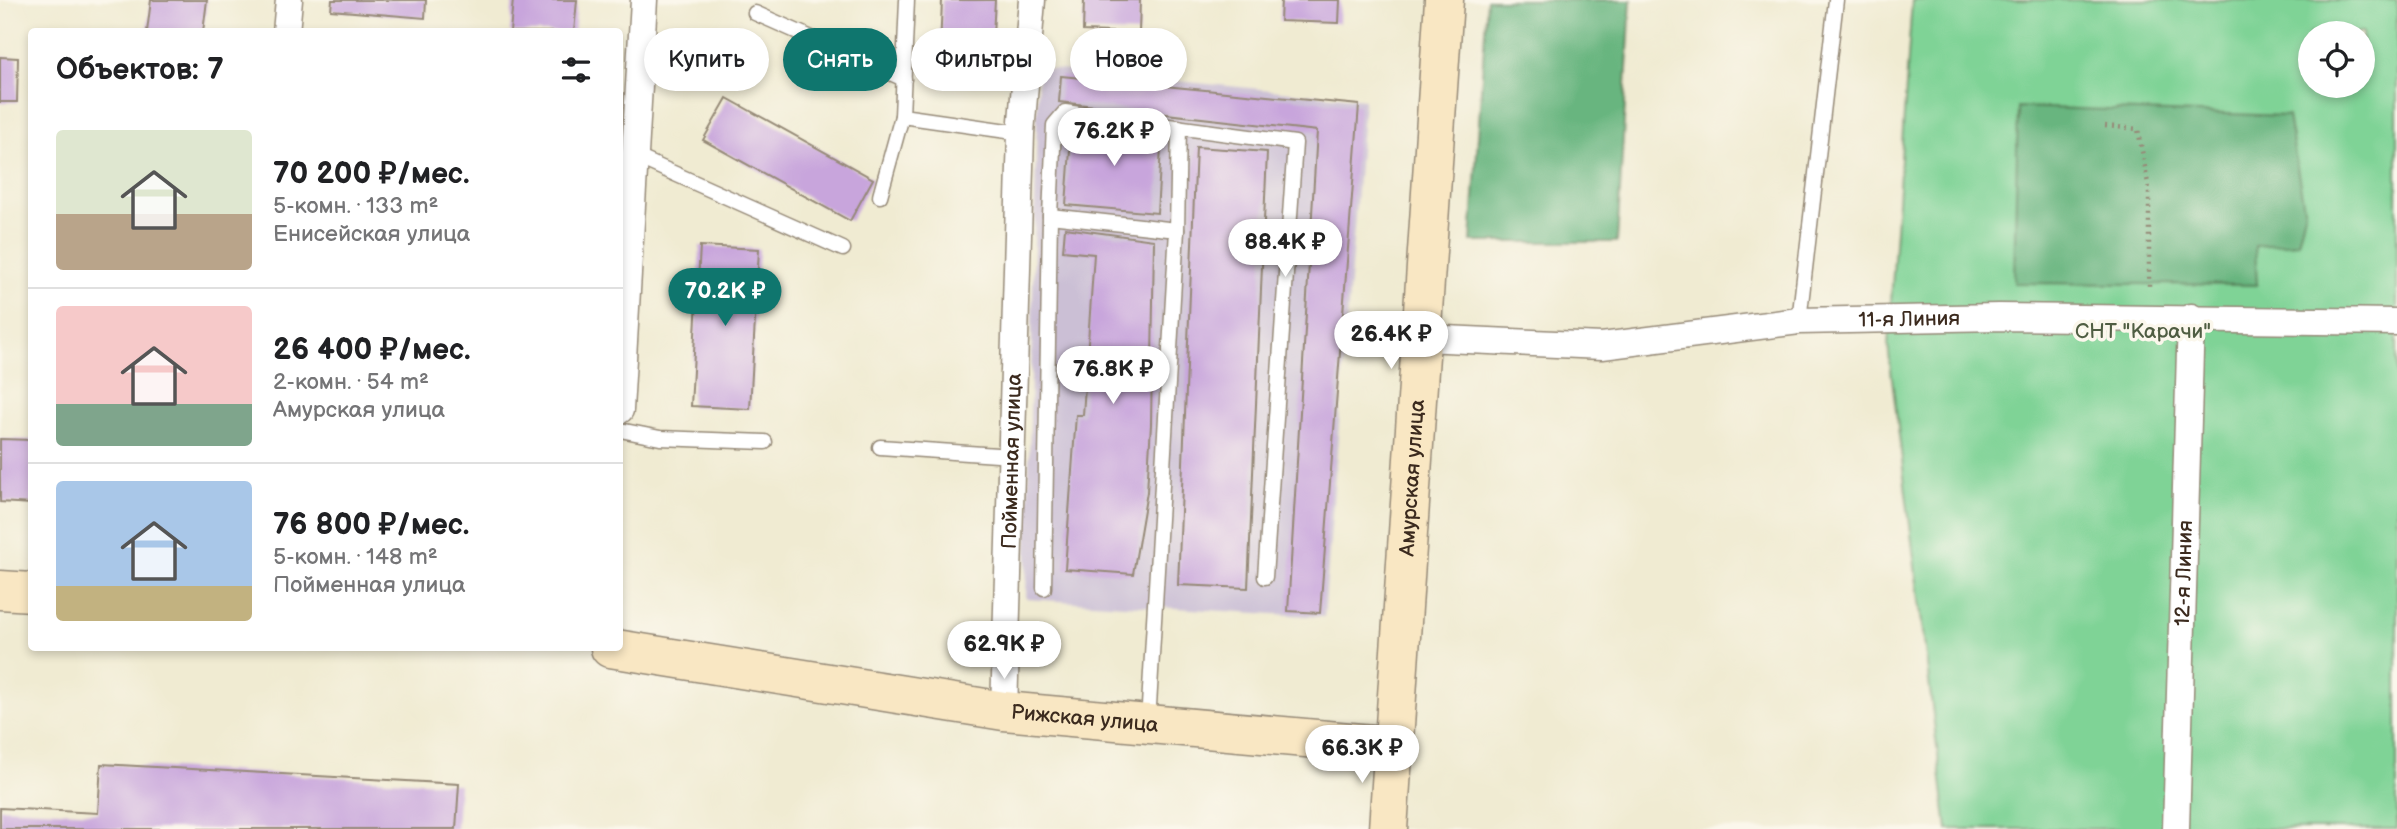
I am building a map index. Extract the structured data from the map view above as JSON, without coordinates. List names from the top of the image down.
{
  "streets": {
    "street": [
      "11-я Линия",
      "Пойменная улица",
      "Амурская улица",
      "12-я Линия",
      "Рижская улица"
    ]
  },
  "crossings": [
    ["11-я Линия", "Амурская улица"],
    ["11-я Линия", "12-я Линия"],
    ["Пойменная улица", "Рижская улица"],
    ["Амурская улица", "Рижская улица"]
  ],
  "parks": ["СНТ \"Карачи\""],
  "page": {
    "chip": [
      "Купить",
      "Снять",
      "Фильтры",
      "Новое"
    ],
    "heading": "Объектов: 7",
    "price": [
      "76.2K ₽",
      "88.4K ₽",
      "70.2K ₽",
      "26.4K ₽",
      "76.8K ₽",
      "62.9K ₽",
      "66.3K ₽"
    ],
    "list": [
      {
        "name": "70 200 ₽/мес.",
        "note": "5-комн. · 133 m² · Енисейская улица"
      },
      {
        "name": "26 400 ₽/мес.",
        "note": "2-комн. · 54 m² · Амурская улица"
      },
      {
        "name": "76 800 ₽/мес.",
        "note": "5-комн. · 148 m² · Пойменная улица"
      }
    ]
  }
}
